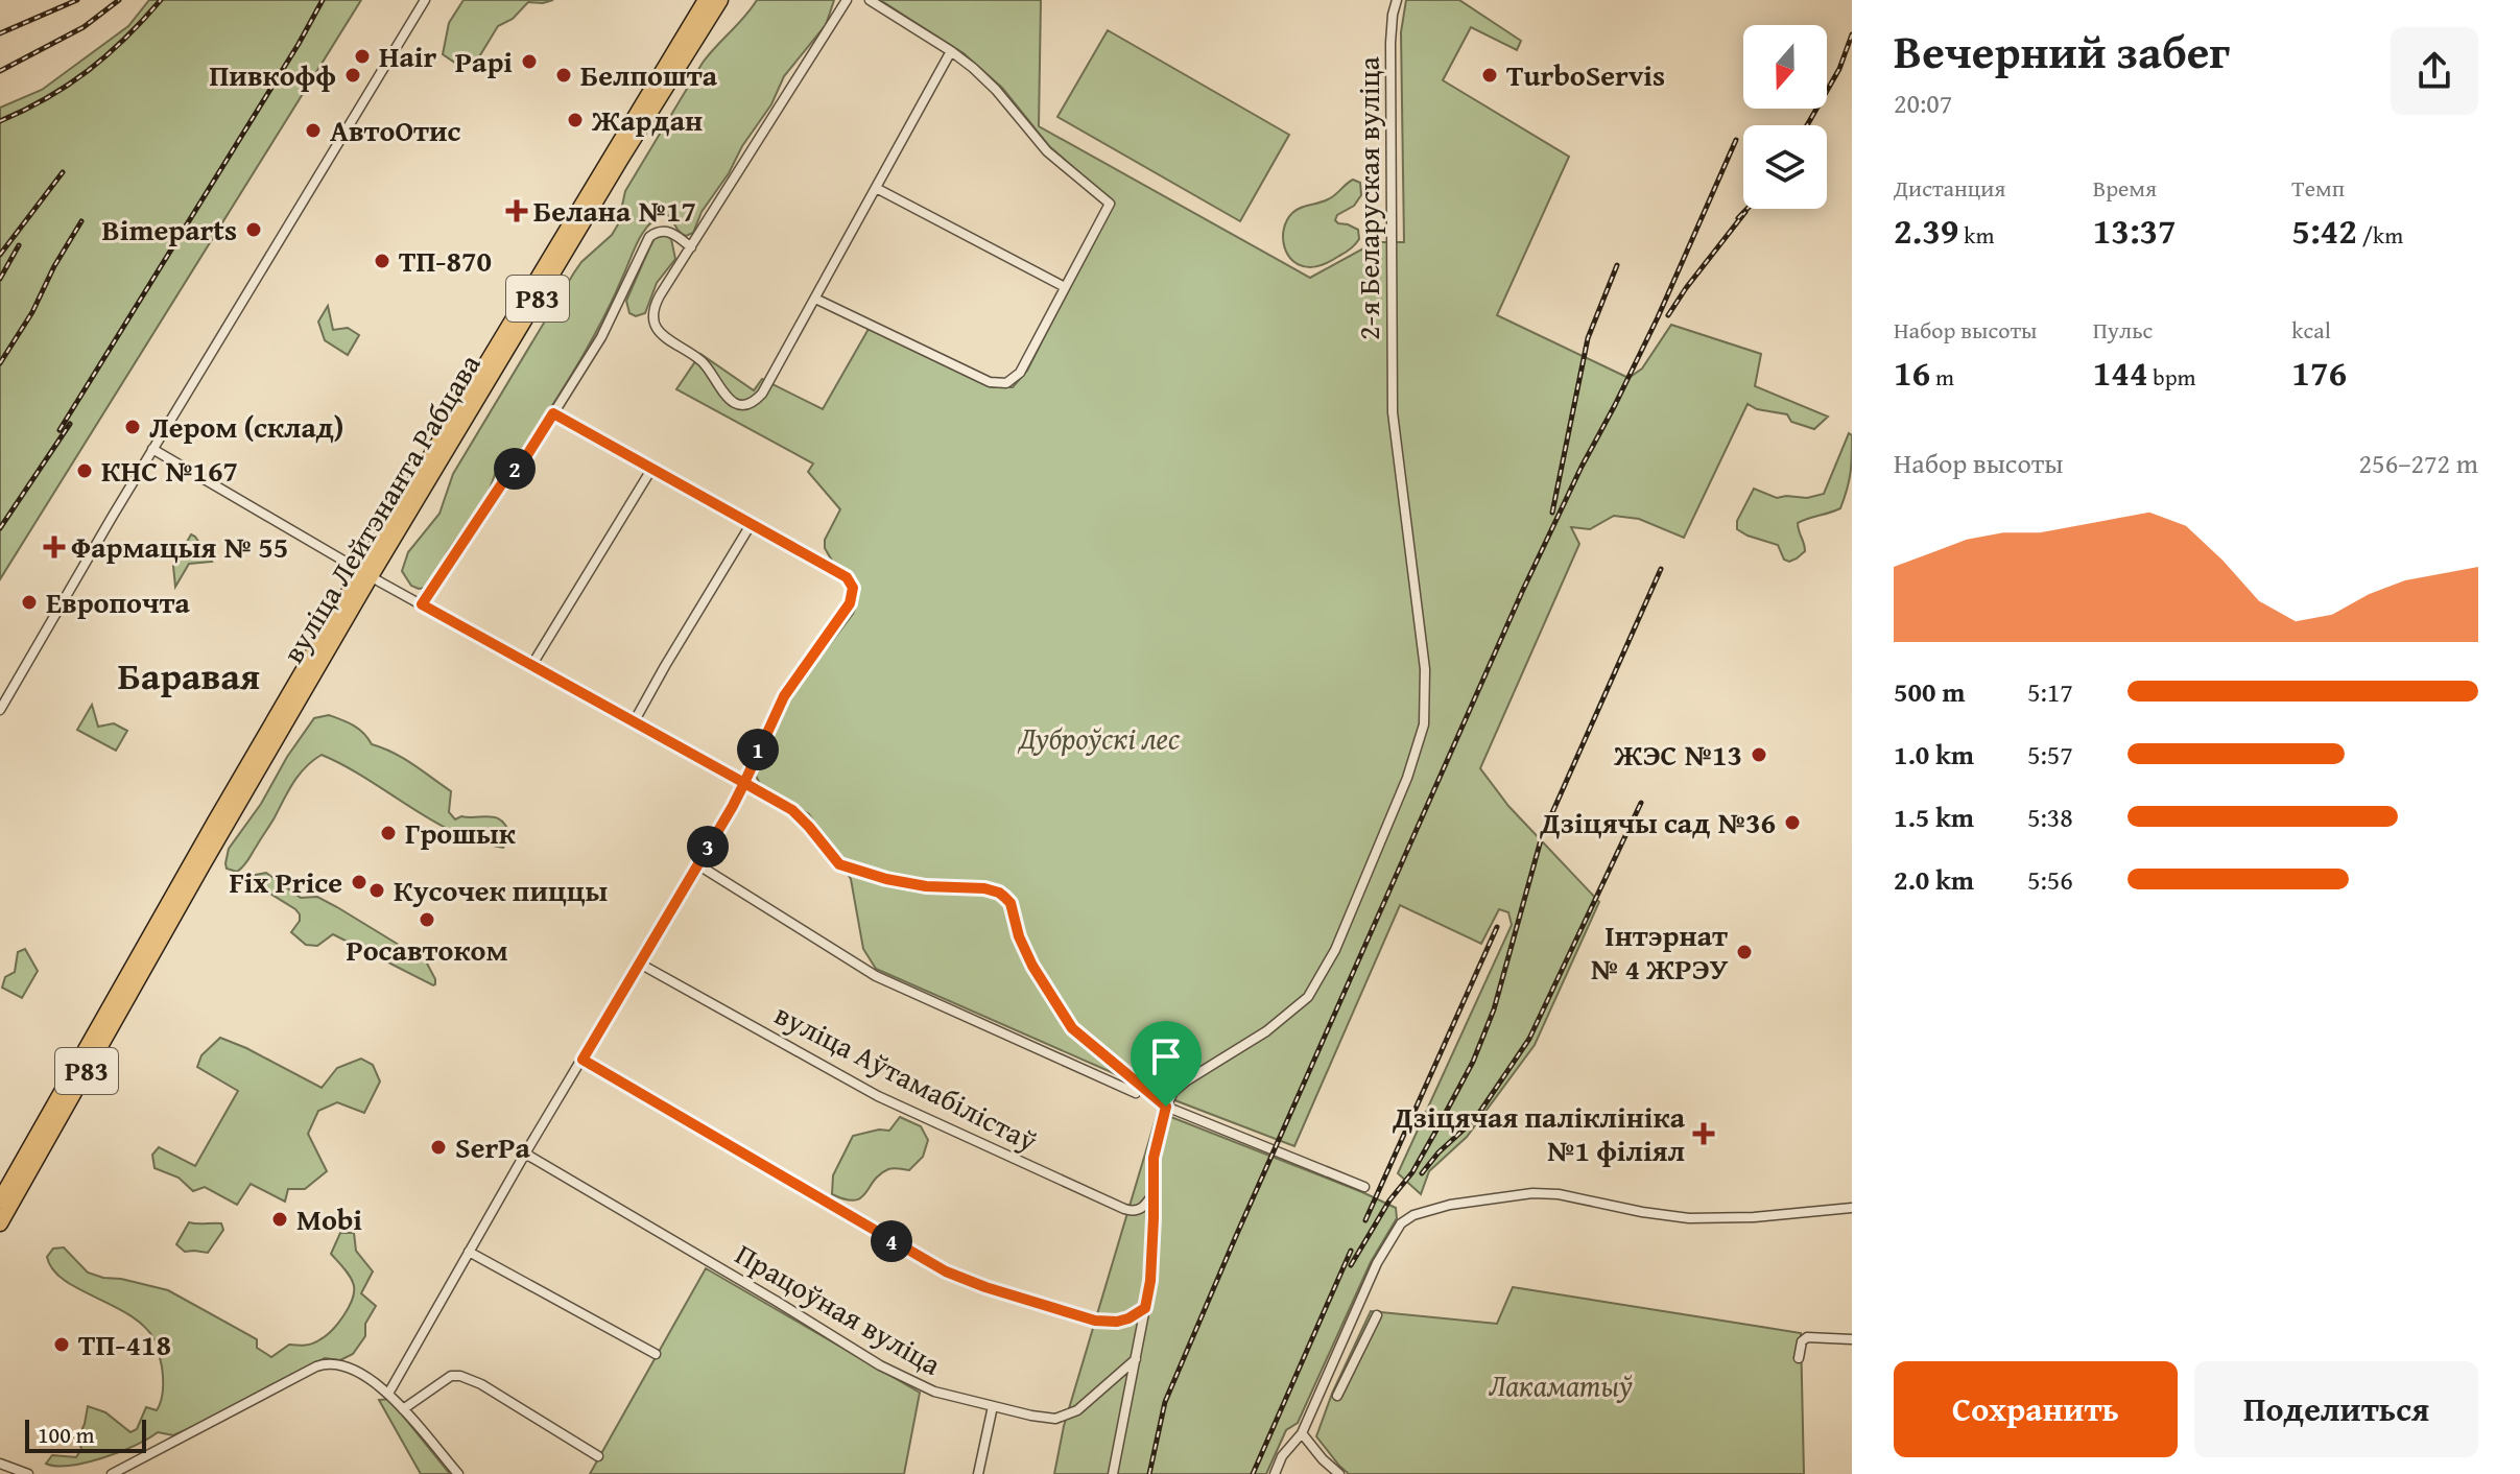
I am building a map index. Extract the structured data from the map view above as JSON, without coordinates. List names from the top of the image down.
{
  "streets": {
    "highway": ["Р83", "вуліца Лейтэнанта Рабцава"],
    "street": ["2-я Беларуская вуліца", "вуліца Аўтамабілістаў", "Працоўная вуліца"]
  },
  "districts": ["Баравая"],
  "parks": ["Дуброўскі лес", "Лакаматыў"],
  "places": {
    "other": [
      "Hair",
      "Papi",
      "Пивкофф",
      "Белпошта",
      "TurboServis",
      "Жардан",
      "АвтоОтис",
      "Bimeparts",
      "ТП-870",
      "Лером (склад)",
      "КНС №167",
      "Европочта",
      "ЖЭС №13",
      "Дзіцячы сад №36",
      "Грошык",
      "Fix Price",
      "Кусочек пиццы",
      "Росавтоком",
      "Інтэрнат № 4 ЖРЭУ",
      "SerPa",
      "Mobi",
      "ТП-418"
    ],
    "health": ["Белана №17", "Фармацыя № 55", "Дзіцячая паліклініка №1 філіял"]
  },
  "scale_bar": "100 m",
  "north": "bottom",
  "page": {
    "heading": ["Вечерний забег", "20:07"],
    "stats": [
      ["Дистанция", "2.39 km"],
      ["Время", "13:37"],
      ["Темп", "5:42 /km"],
      ["Набор высоты", "16 m"],
      ["Пульс", "144 bpm"],
      ["kcal", "176"]
    ],
    "chart": ["Набор высоты", "256–272 m"],
    "pins": [
      "2",
      "1",
      "3",
      "4"
    ],
    "list": [
      {
        "name": "500 m",
        "note": "5:17"
      },
      {
        "name": "1.0 km",
        "note": "5:57"
      },
      {
        "name": "1.5 km",
        "note": "5:38"
      },
      {
        "name": "2.0 km",
        "note": "5:56"
      }
    ],
    "buttons": ["Сохранить", "Поделиться"],
    "scale": "100 m"
  }
}
